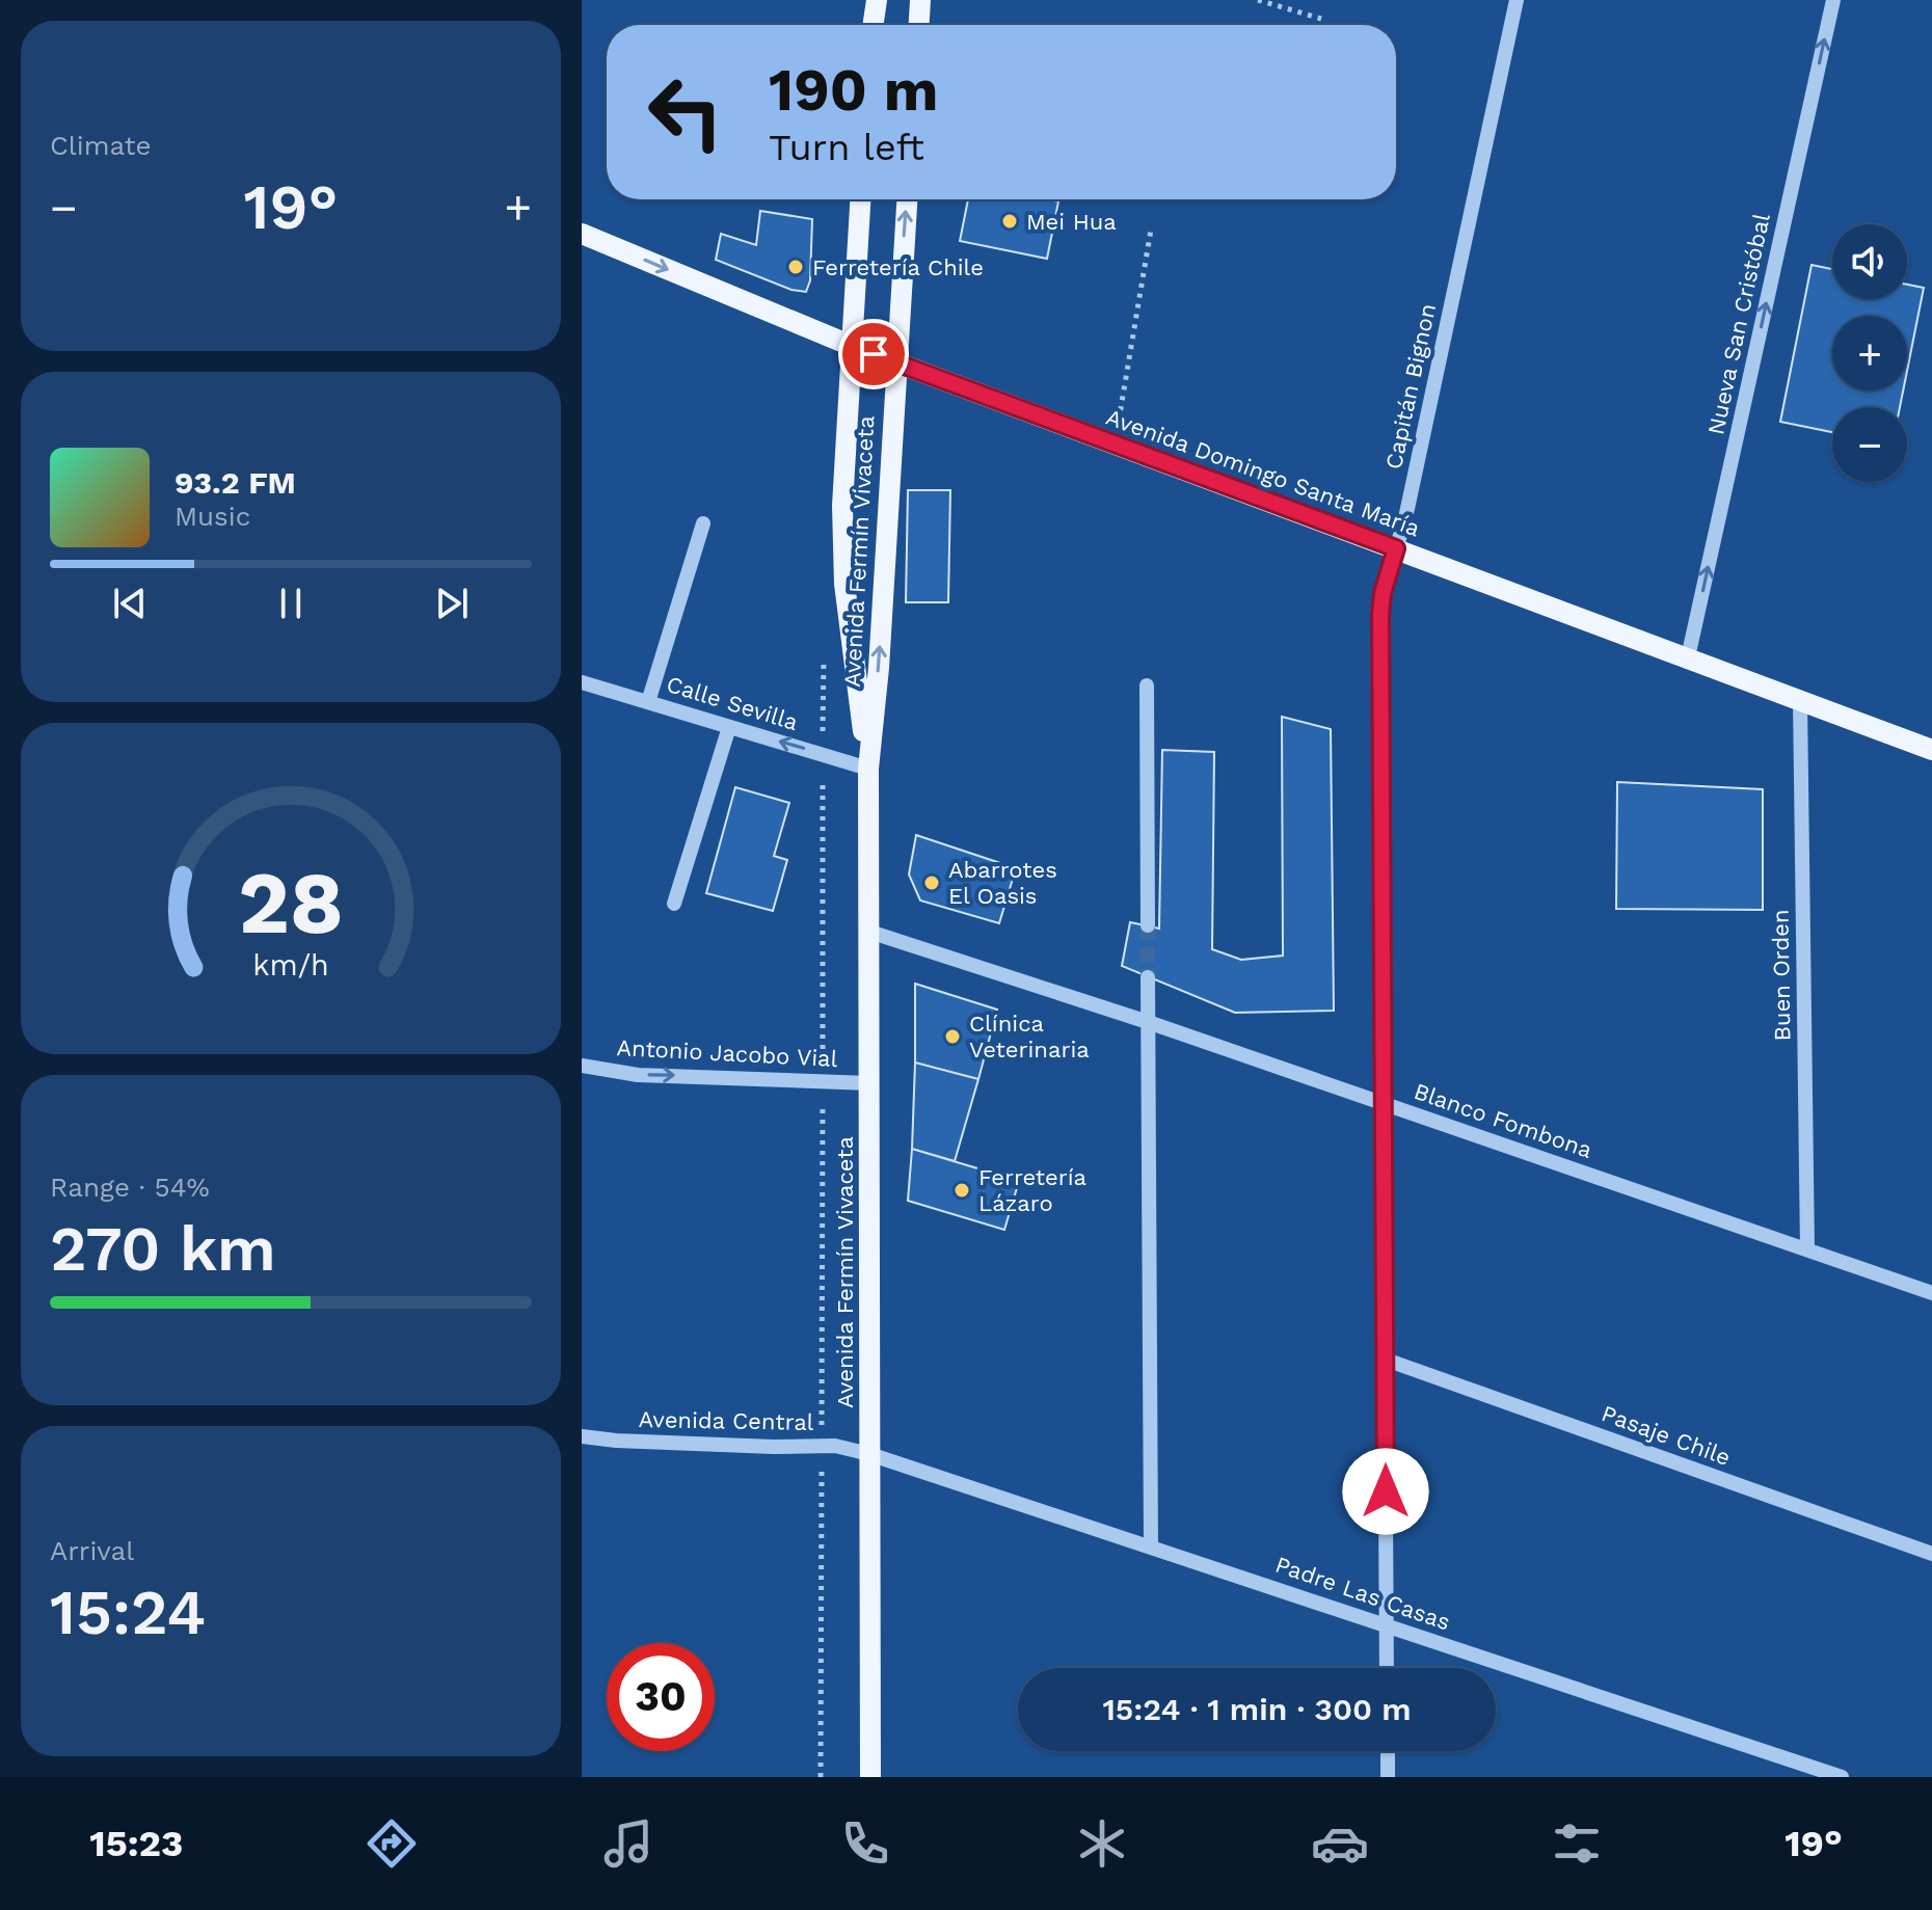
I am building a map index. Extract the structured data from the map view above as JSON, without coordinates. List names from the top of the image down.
{
  "streets": {
    "main road": ["Avenida Domingo Santa María", "Avenida Fermín Vivaceta"],
    "street": [
      "Nueva San Cristóbal",
      "Capitán Bignon",
      "Calle Sevilla",
      "Buen Orden",
      "Antonio Jacobo Vial",
      "Blanco Fombona",
      "Avenida Central",
      "Pasaje Chile",
      "Padre Las Casas"
    ]
  },
  "crossings": [
    ["Nueva San Cristóbal", "Avenida Domingo Santa María"],
    ["Capitán Bignon", "Avenida Domingo Santa María"],
    ["Capitán Bignon", "Blanco Fombona"],
    ["Capitán Bignon", "Pasaje Chile"],
    ["Capitán Bignon", "Padre Las Casas"],
    ["Avenida Domingo Santa María", "Avenida Fermín Vivaceta"],
    ["Avenida Domingo Santa María", "Buen Orden"],
    ["Avenida Fermín Vivaceta", "Calle Sevilla"],
    ["Avenida Fermín Vivaceta", "Antonio Jacobo Vial"],
    ["Avenida Fermín Vivaceta", "Blanco Fombona"],
    ["Avenida Fermín Vivaceta", "Avenida Central"],
    ["Avenida Fermín Vivaceta", "Padre Las Casas"],
    ["Buen Orden", "Blanco Fombona"],
    ["Avenida Central", "Padre Las Casas"]
  ],
  "one_way": ["Nueva San Cristóbal", "Calle Sevilla", "Antonio Jacobo Vial"],
  "places": [
    "Mei Hua",
    "Ferretería Chile",
    "Abarrotes El Oasis",
    "Clínica Veterinaria",
    "Ferretería Lázaro"
  ],
  "page": {
    "tile": [
      "Climate",
      ["Range · 54%", "270 km"],
      ["Arrival", "15:24"]
    ],
    "turn": ["190 m", "Turn left"],
    "heat": ["−", "19°", "+"],
    "map_buttons": ["+", "−"],
    "song": ["93.2 FM", "Music"],
    "limit": "30",
    "trip": "15:24 · 1 min · 300 m",
    "tabs": ["15:23", "19°"],
    "gauge": ["28", "km/h"]
  }
}
